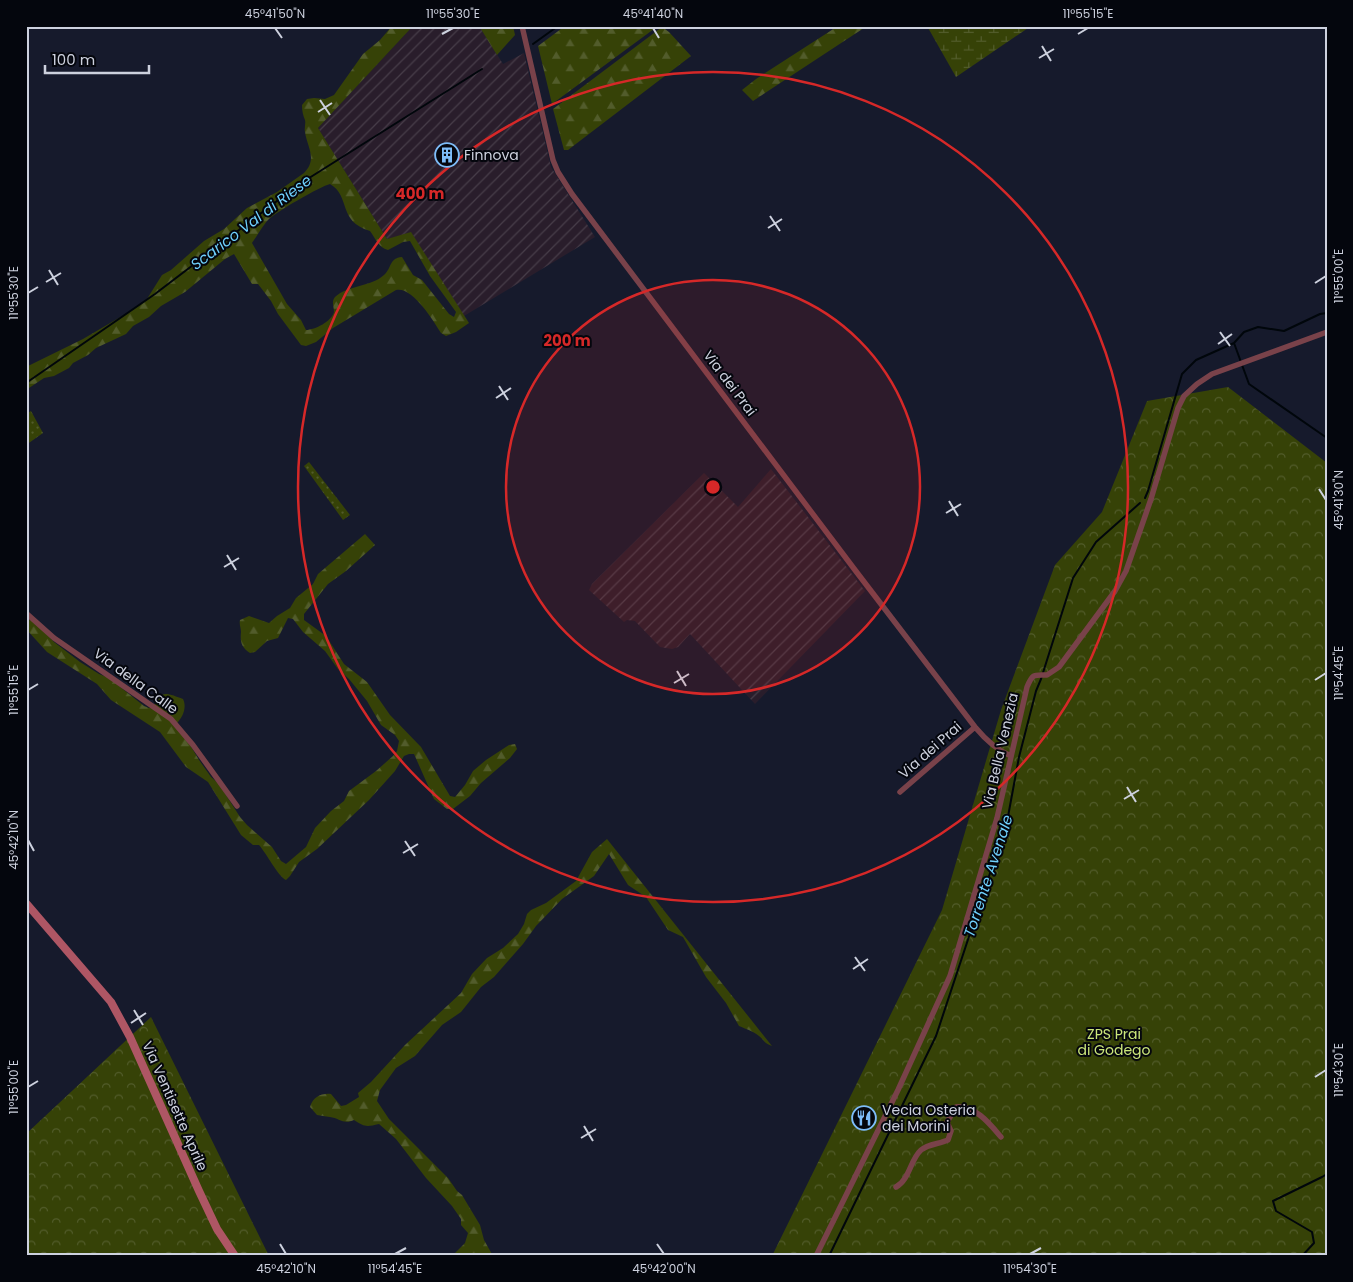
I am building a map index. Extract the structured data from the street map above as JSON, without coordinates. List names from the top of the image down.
{
  "streets": {
    "main road": ["Via Ventisette Aprile"],
    "street": ["Via dei Prai", "Via della Calle", "Via Bella Venezia"]
  },
  "crossings": [
    ["Via dei Prai", "Via Bella Venezia"]
  ],
  "water": ["Scarico Val di Riese", "Torrente Avenale"],
  "parks": ["ZPS Prai di Godego"],
  "places": {
    "building": ["Finnova"],
    "restaurant": ["Vecia Osteria dei Morini"]
  },
  "scale_bar": "100 m",
  "coordinates": [
    "45°41'50\"N",
    "11°55'30\"E",
    "45°41'40\"N",
    "11°55'15\"E",
    "11°55'00\"E",
    "45°41'30\"N",
    "11°54'45\"E",
    "45°42'10\"N",
    "11°54'30\"E",
    "45°42'00\"N"
  ],
  "rings": ["400 m", "200 m"]
}
